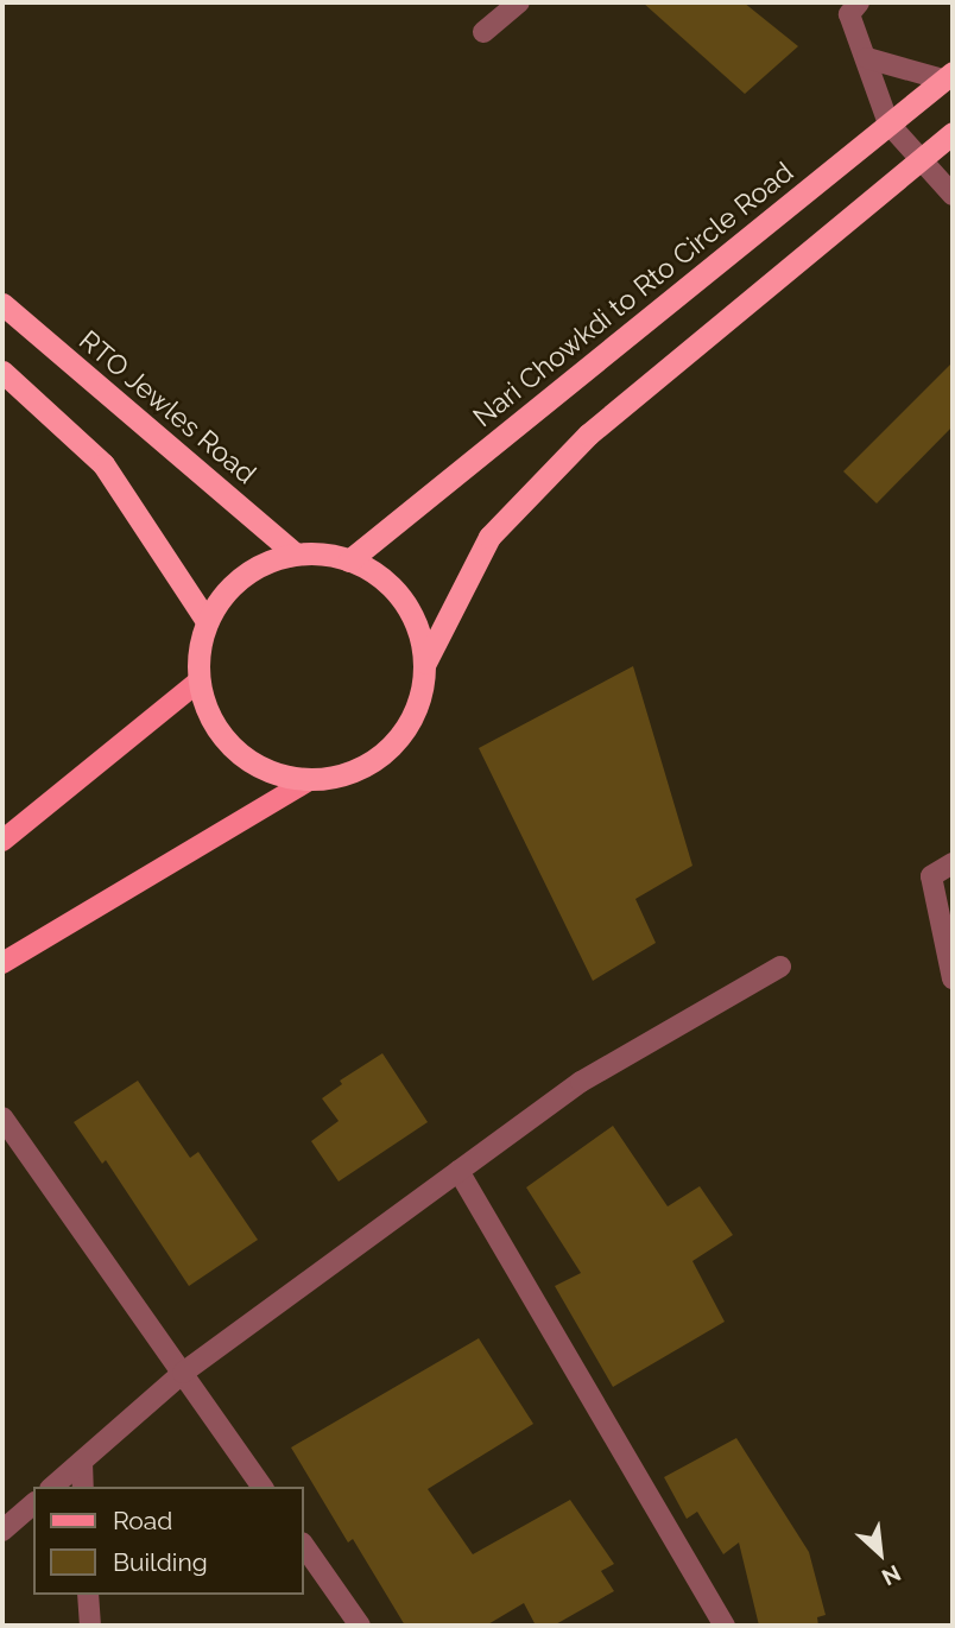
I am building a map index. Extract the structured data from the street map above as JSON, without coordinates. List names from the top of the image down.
{
  "streets": {
    "highway": ["Nari Chowkdi to Rto Circle Road", "RTO Jewles Road"]
  },
  "crossings": [
    ["Nari Chowkdi to Rto Circle Road", "RTO Jewles Road"]
  ],
  "legend": ["Road", "Building"],
  "north": "bottom right"
}
